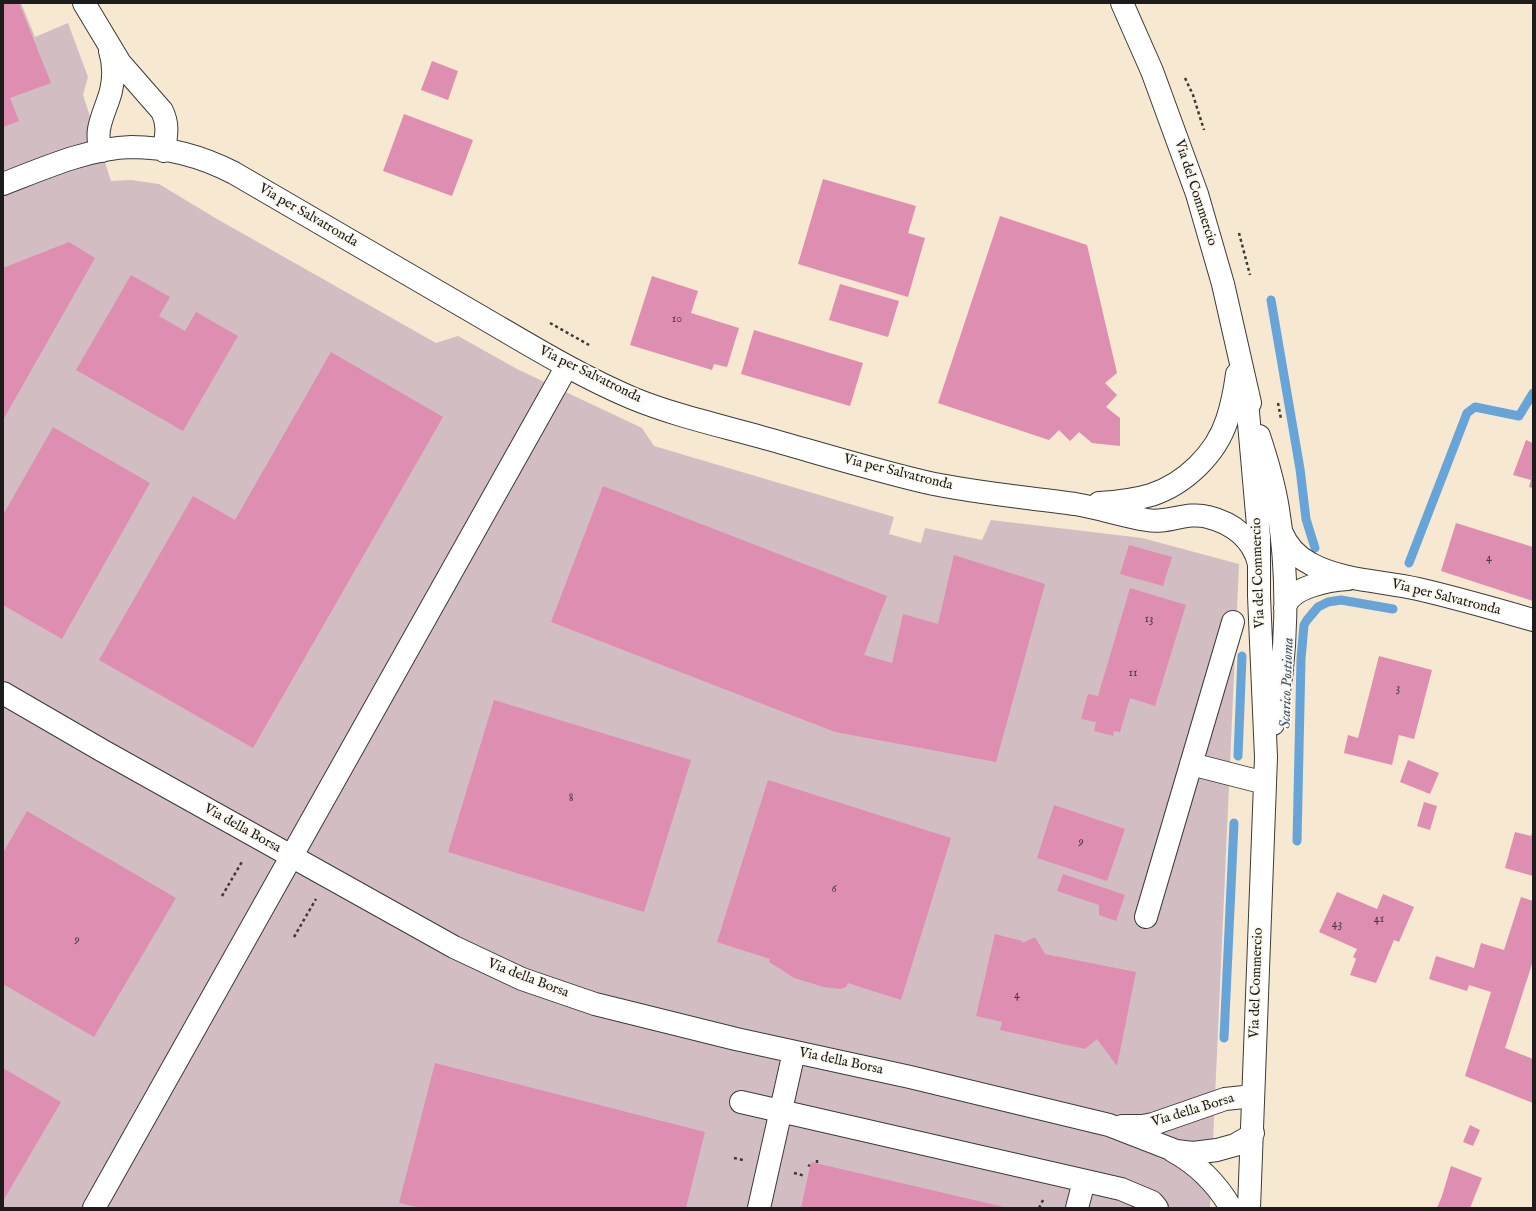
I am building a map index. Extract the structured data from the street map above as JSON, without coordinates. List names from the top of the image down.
{
  "streets": {
    "street": ["Via del Commercio", "Via per Salvatronda", "Via della Borsa"]
  },
  "crossings": [
    ["Via del Commercio", "Via per Salvatronda"],
    ["Via del Commercio", "Via della Borsa"]
  ],
  "water": ["Scarico Postioma"],
  "house_numbers": [
    "10",
    "4",
    "13",
    "11",
    "3",
    "8",
    "9",
    "6",
    "41",
    "43",
    "9",
    "4"
  ]
}
